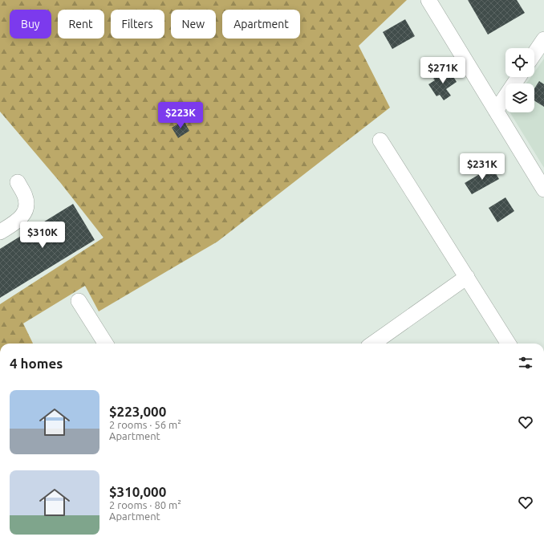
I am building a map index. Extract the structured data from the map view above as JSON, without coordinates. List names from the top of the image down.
{
  "page": {
    "chip": [
      "Buy",
      "Rent",
      "Filters",
      "New",
      "Apartment"
    ],
    "price": [
      "$271K",
      "$223K",
      "$231K",
      "$310K"
    ],
    "heading": "4 homes",
    "list": [
      {
        "name": "$223,000",
        "note": "2 rooms · 56 m² · Apartment"
      },
      {
        "name": "$310,000",
        "note": "2 rooms · 80 m² · Apartment"
      }
    ]
  }
}
